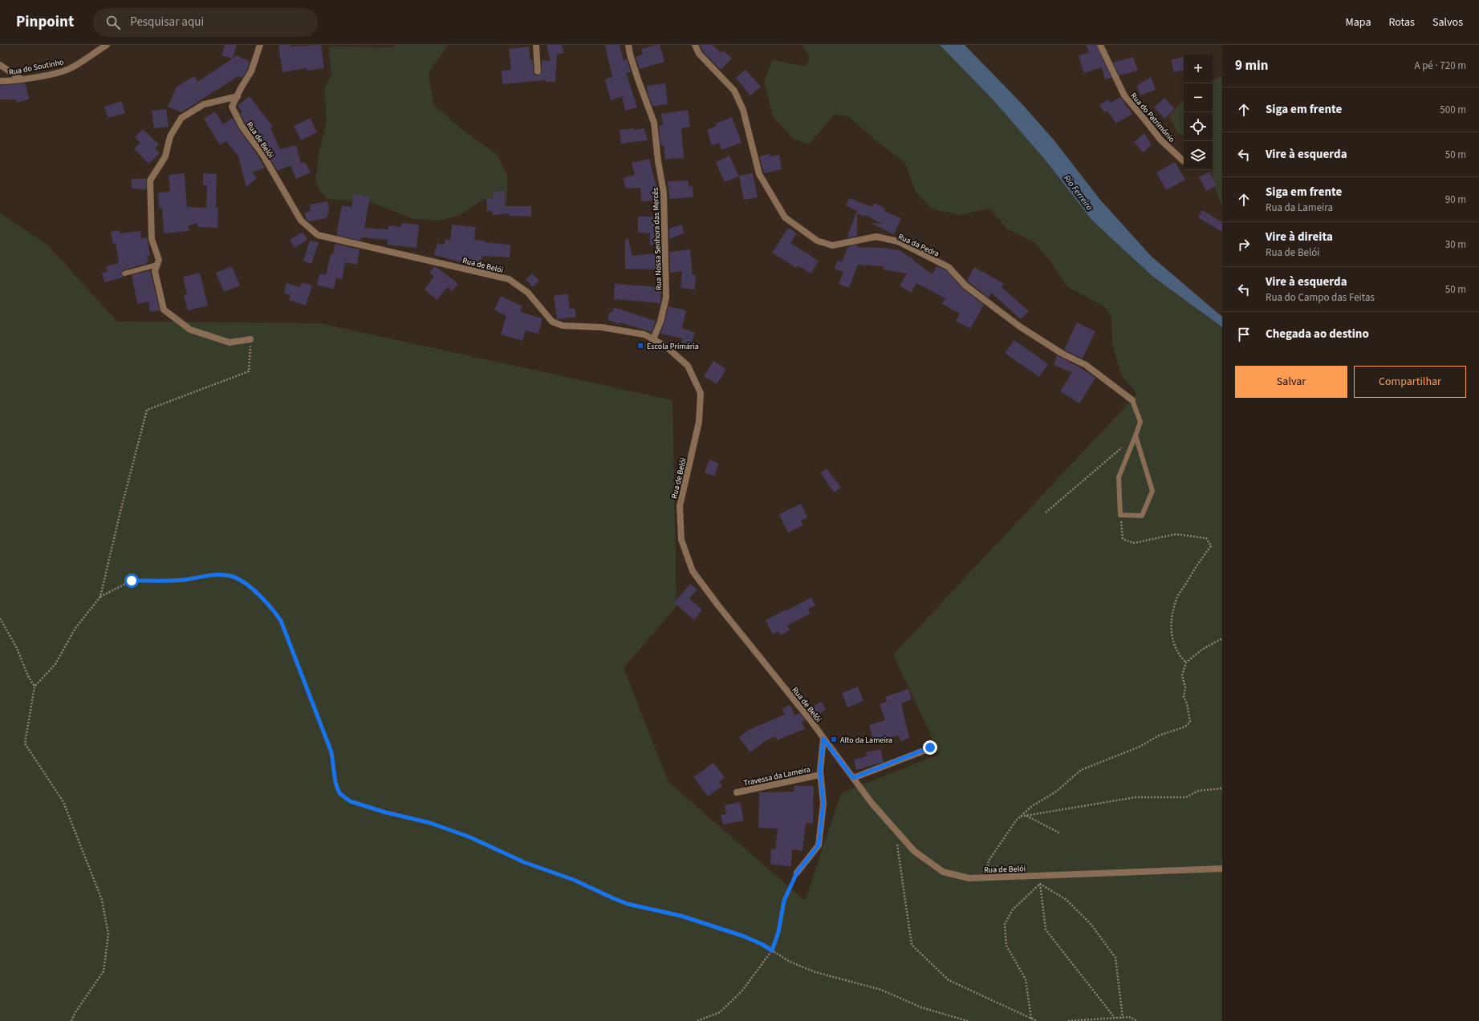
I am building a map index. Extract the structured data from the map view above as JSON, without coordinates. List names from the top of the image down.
{
  "streets": {
    "street": [
      "Rua do Soutinho",
      "Rua do Património",
      "Rua de Belói",
      "Rua Nossa Senhora das Mercês",
      "Rua da Pedra",
      "Travessa da Lameira"
    ]
  },
  "crossings": [
    ["Rua de Belói", "Rua Nossa Senhora das Mercês"]
  ],
  "water": ["Rio Ferreira"],
  "places": {
    "transit": ["Escola Primária", "Alto da Lameira"]
  },
  "page": {
    "header": "Pinpoint",
    "search": "Pesquisar aqui",
    "nav": ["Mapa", "Rotas", "Salvos"],
    "heading": ["9 min", "A pé · 720 m"],
    "map_buttons": ["+", "−"],
    "list": [
      ["Siga em frente", "500 m"],
      ["Vire à esquerda", "50 m"],
      ["Siga em frente", "Rua da Lameira", "90 m"],
      ["Vire à direita", "Rua de Belói", "30 m"],
      ["Vire à esquerda", "Rua do Campo das Feitas", "50 m"],
      "Chegada ao destino"
    ],
    "buttons": ["Salvar", "Compartilhar"]
  }
}
